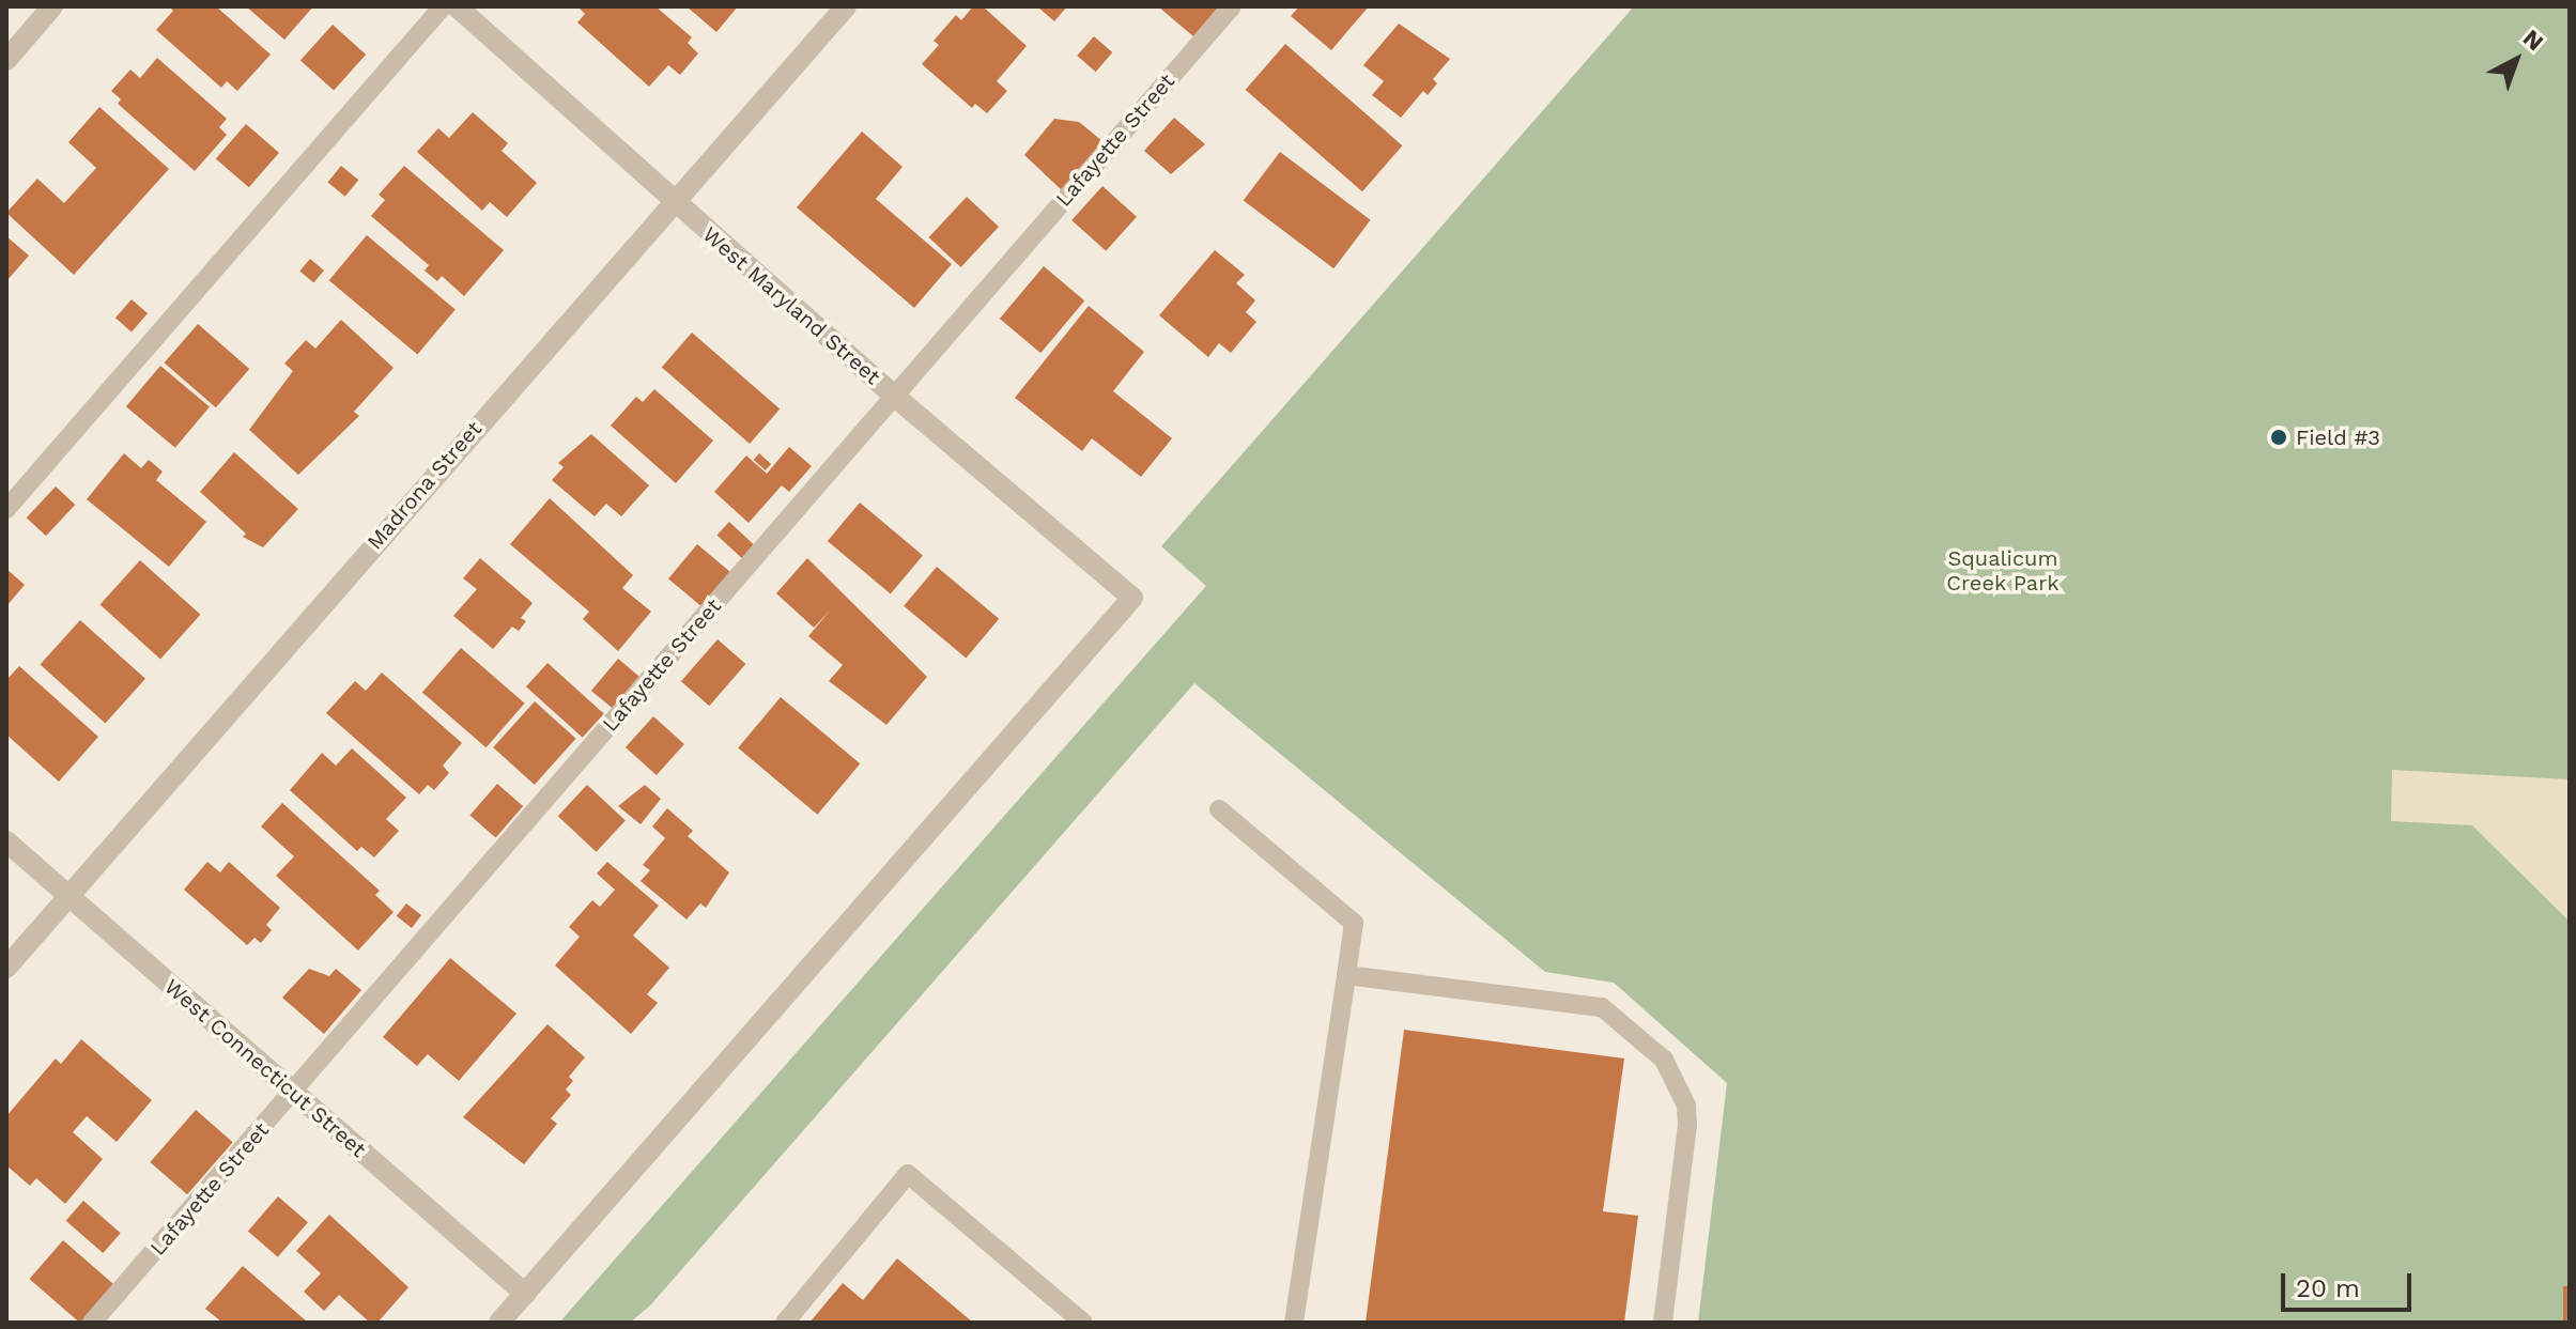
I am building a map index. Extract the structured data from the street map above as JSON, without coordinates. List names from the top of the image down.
{
  "streets": {
    "street": ["West Maryland Street", "Madrona Street", "West Connecticut Street"],
    "lane": ["Lafayette Street"]
  },
  "crossings": [
    ["Lafayette Street", "West Maryland Street"],
    ["Lafayette Street", "West Connecticut Street"],
    ["West Maryland Street", "Madrona Street"],
    ["West Maryland Street", "West Connecticut Street"],
    ["Madrona Street", "West Connecticut Street"]
  ],
  "parks": ["Squalicum Creek Park"],
  "places": ["Field #3"],
  "scale_bar": "20 m",
  "north": "top right"
}
